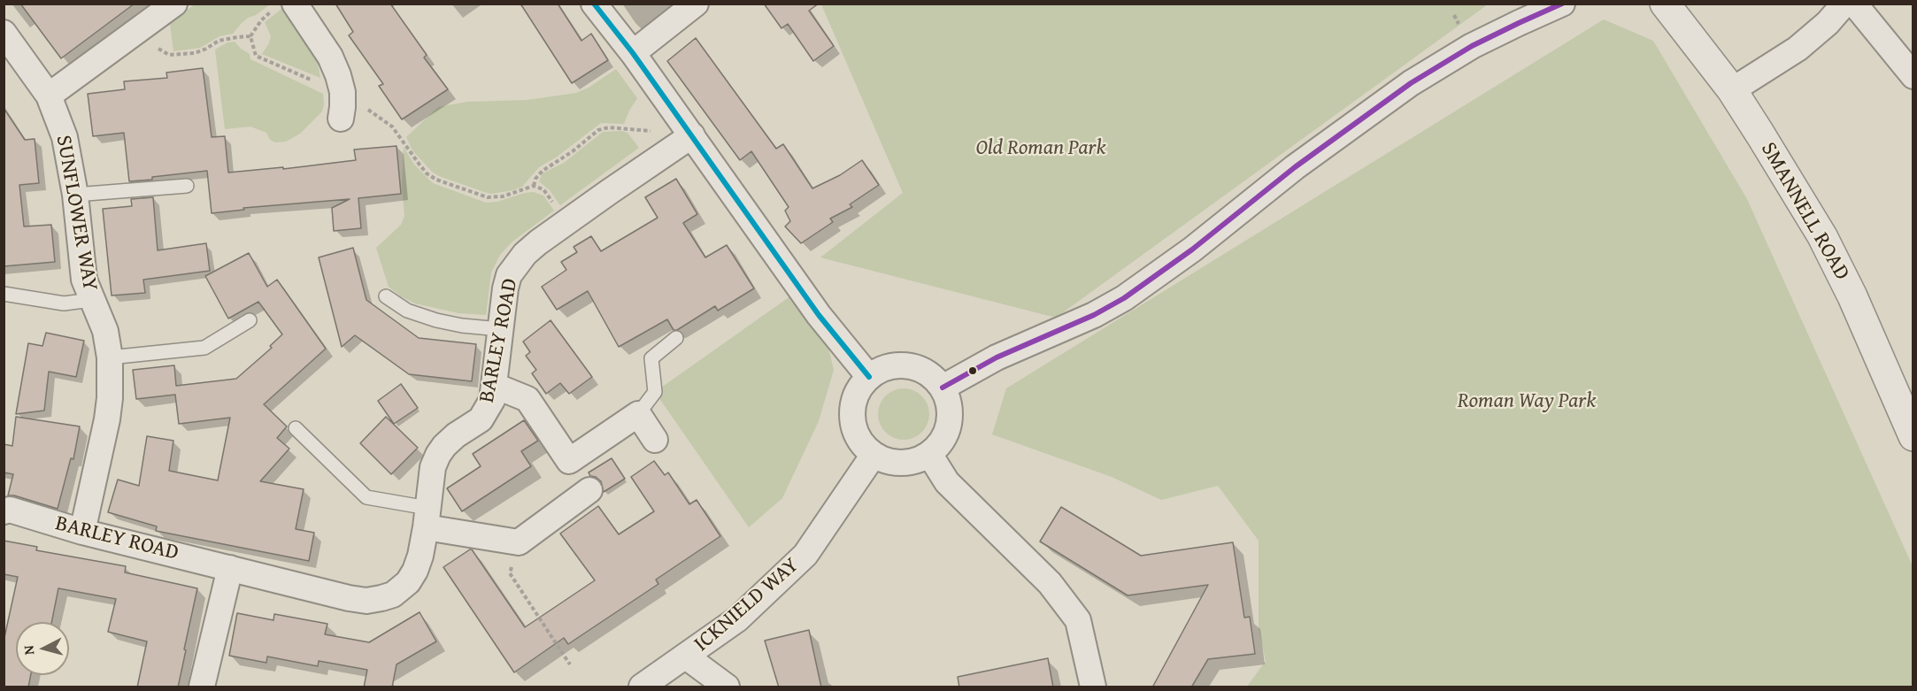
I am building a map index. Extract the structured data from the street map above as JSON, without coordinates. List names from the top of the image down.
{
  "streets": {
    "street": [
      "SMANNELL ROAD",
      "SUNFLOWER WAY",
      "BARLEY ROAD",
      "ICKNIELD WAY"
    ]
  },
  "crossings": [
    ["SUNFLOWER WAY", "BARLEY ROAD"]
  ],
  "parks": ["Old Roman Park", "Roman Way Park"],
  "north": "left"
}
